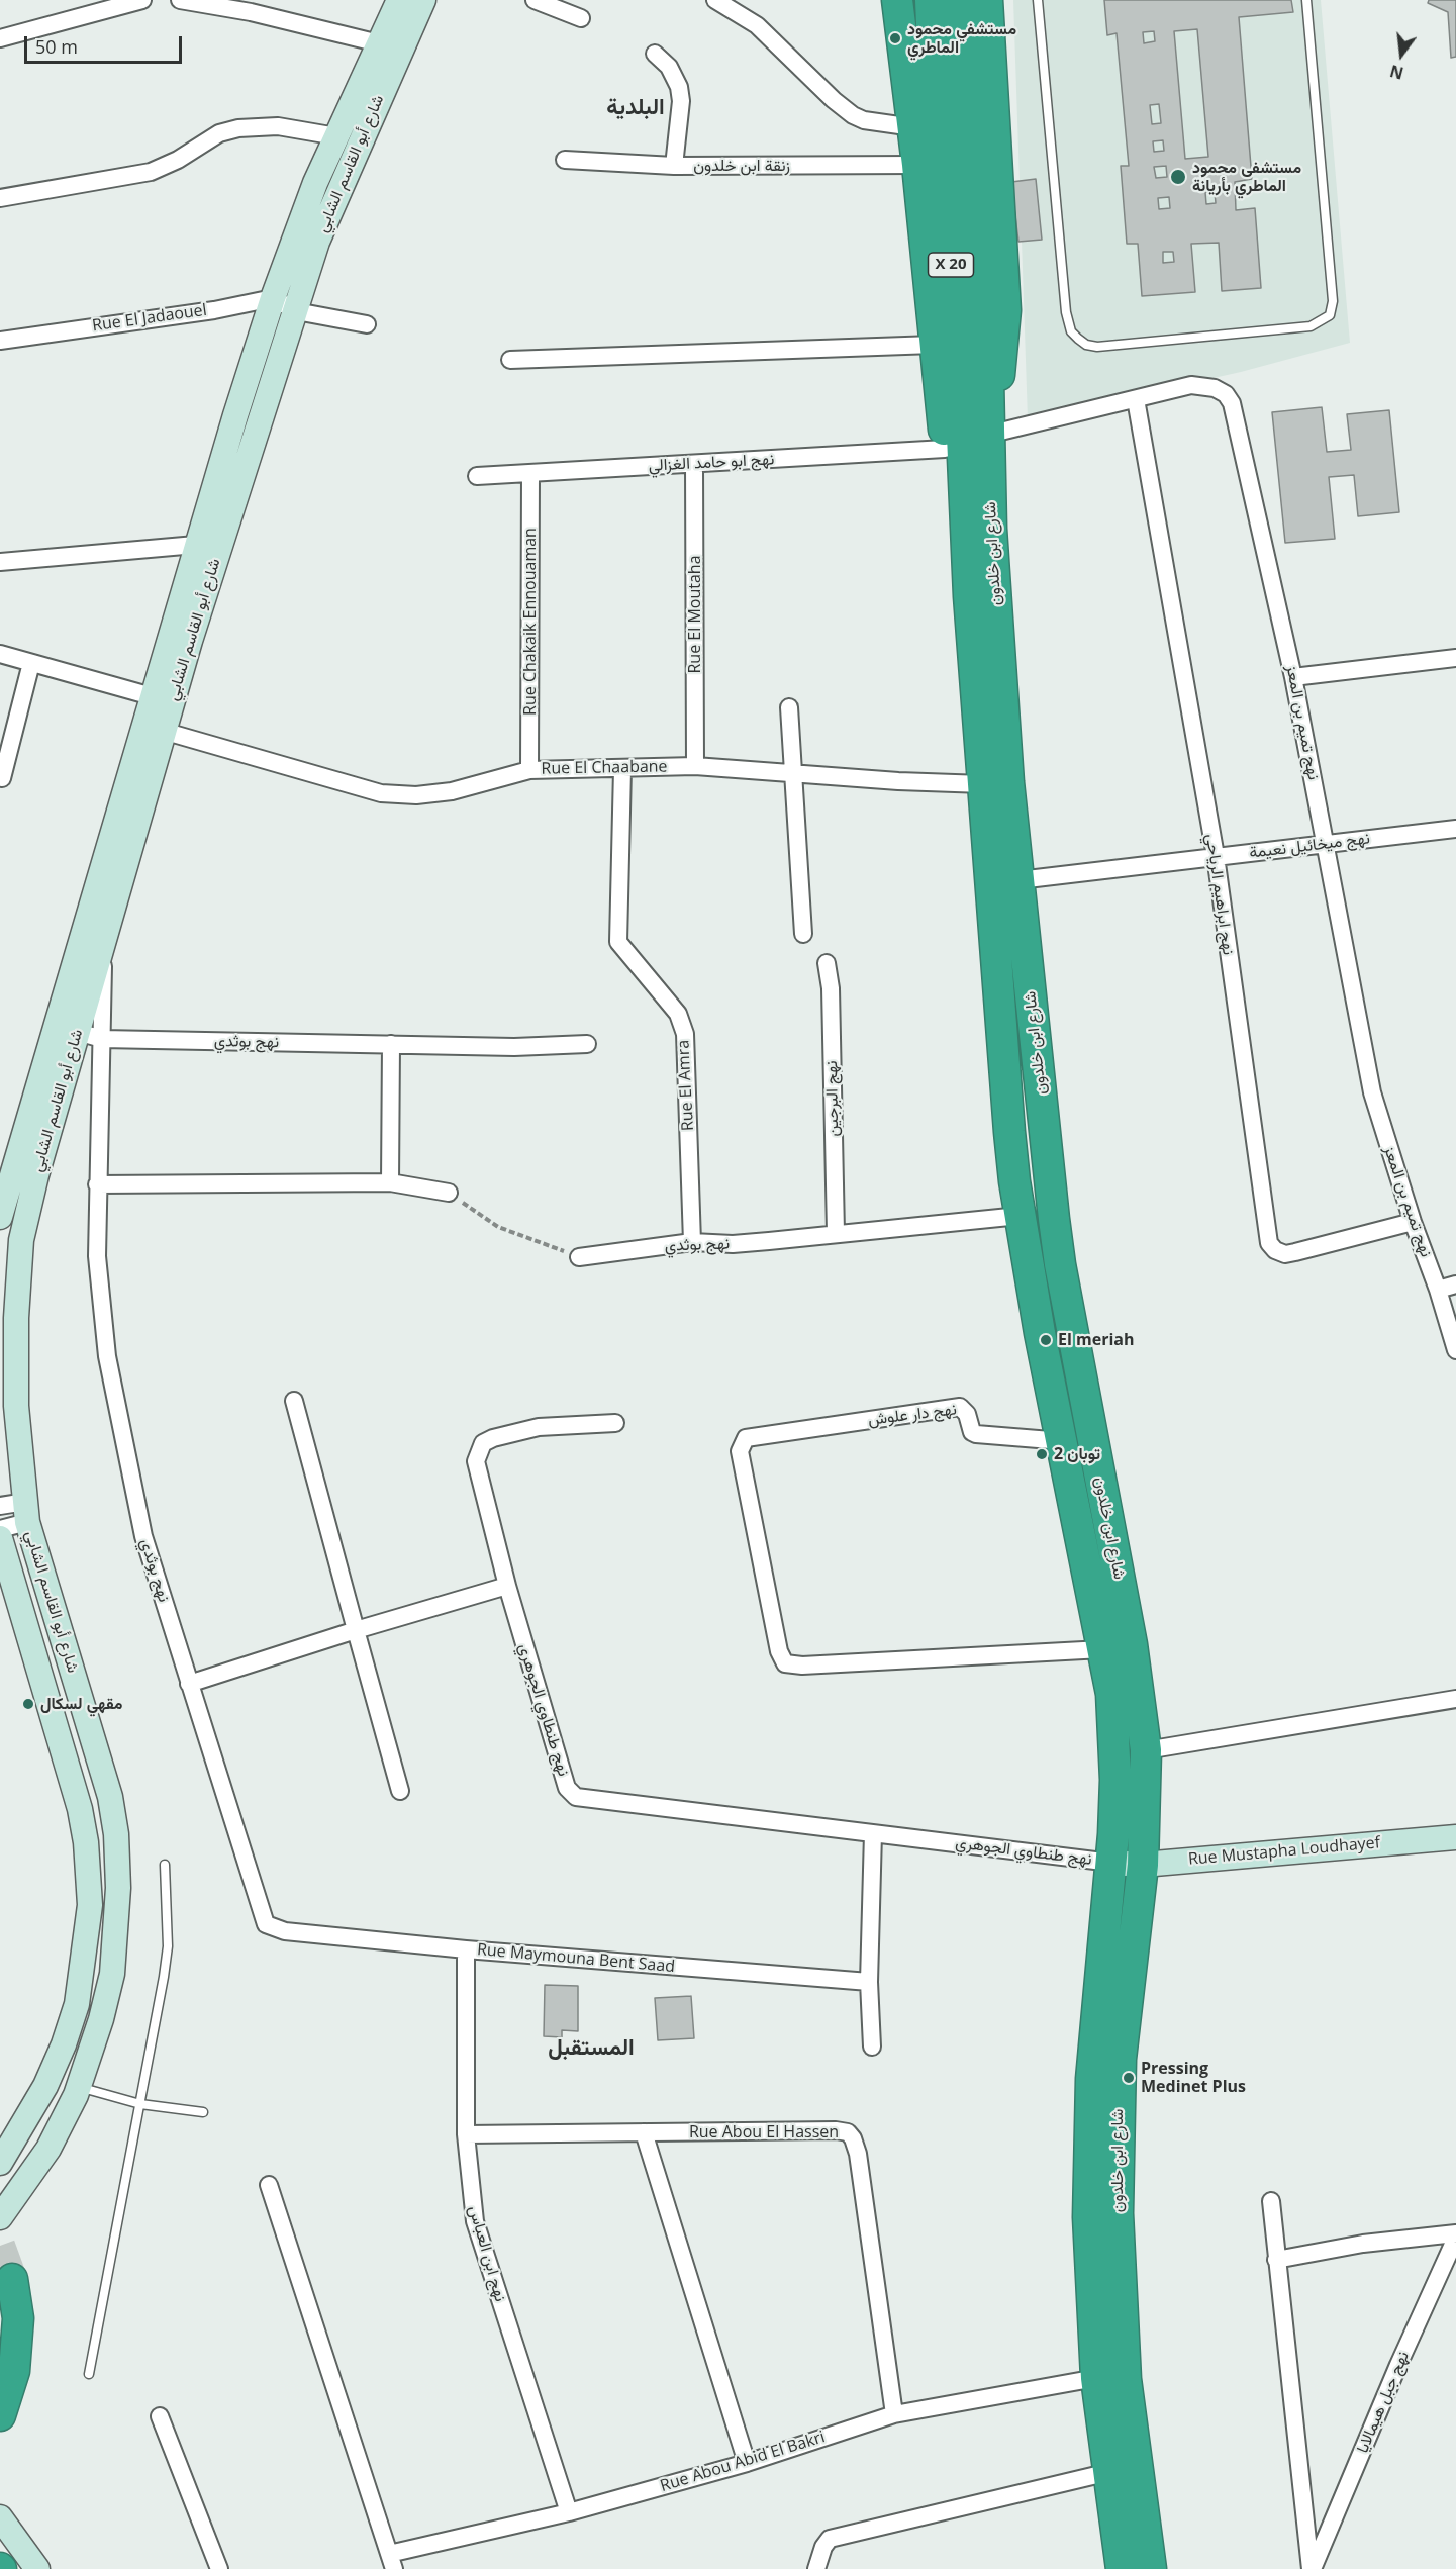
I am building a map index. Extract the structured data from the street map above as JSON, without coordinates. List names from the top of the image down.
{
  "streets": {
    "highway": ["X 20", "شارع ابن خلدون"],
    "street": [
      "شارع أبو القاسم الشابي",
      "زنقة ابن خلدون",
      "Rue El Jadaouel",
      "نهج ابو حامد الغزالي",
      "Rue El Moutaha",
      "Rue Chakaik Ennouaman",
      "نهج تميم بن المعز",
      "Rue El Chaabane",
      "نهج ميخائيل نعيمة",
      "نهج ابراهيم الرياحي",
      "نهج بوثدي",
      "Rue El Amra",
      "نهج البرجين",
      "نهج دار علوش",
      "نهج طنطاوي الجوهري",
      "Rue Mustapha Loudhayef",
      "Rue Maymouna Bent Saad",
      "Rue Abou El Hassen",
      "نهج ابن العباس",
      "نهج جبل هيمالايا",
      "Rue Abou Abid El Bakri"
    ]
  },
  "crossings": [
    ["شارع أبو القاسم الشابي", "Rue El Jadaouel"],
    ["شارع أبو القاسم الشابي", "Rue El Chaabane"],
    ["شارع أبو القاسم الشابي", "نهج بوثدي"],
    ["X 20", "شارع ابن خلدون"],
    ["X 20", "نهج تميم بن المعز"],
    ["نهج ابو حامد الغزالي", "Rue El Moutaha"],
    ["نهج ابو حامد الغزالي", "Rue Chakaik Ennouaman"],
    ["شارع ابن خلدون", "نهج تميم بن المعز"],
    ["شارع ابن خلدون", "Rue El Chaabane"],
    ["شارع ابن خلدون", "نهج ميخائيل نعيمة"],
    ["شارع ابن خلدون", "نهج بوثدي"],
    ["شارع ابن خلدون", "نهج دار علوش"],
    ["شارع ابن خلدون", "نهج طنطاوي الجوهري"],
    ["شارع ابن خلدون", "Rue Mustapha Loudhayef"],
    ["شارع ابن خلدون", "Rue Abou Abid El Bakri"],
    ["Rue El Moutaha", "Rue El Chaabane"],
    ["Rue Chakaik Ennouaman", "Rue El Chaabane"],
    ["نهج تميم بن المعز", "نهج ميخائيل نعيمة"],
    ["نهج تميم بن المعز", "نهج ابراهيم الرياحي"],
    ["Rue El Chaabane", "Rue El Amra"],
    ["نهج ميخائيل نعيمة", "نهج ابراهيم الرياحي"],
    ["نهج بوثدي", "Rue El Amra"],
    ["نهج بوثدي", "نهج البرجين"],
    ["نهج بوثدي", "Rue Maymouna Bent Saad"],
    ["نهج طنطاوي الجوهري", "Rue Mustapha Loudhayef"],
    ["Rue Maymouna Bent Saad", "نهج ابن العباس"],
    ["Rue Abou El Hassen", "نهج ابن العباس"],
    ["Rue Abou El Hassen", "Rue Abou Abid El Bakri"],
    ["نهج ابن العباس", "Rue Abou Abid El Bakri"]
  ],
  "districts": ["البلدية", "المستقبل"],
  "places": [
    "مستشفي محمود الماطري",
    "مستشفى محمود الماطري بأريانة",
    "El meriah",
    "توبان 2",
    "مقهي لسكال",
    "Pressing Medinet Plus"
  ],
  "scale_bar": "50 m",
  "north": "bottom"
}
